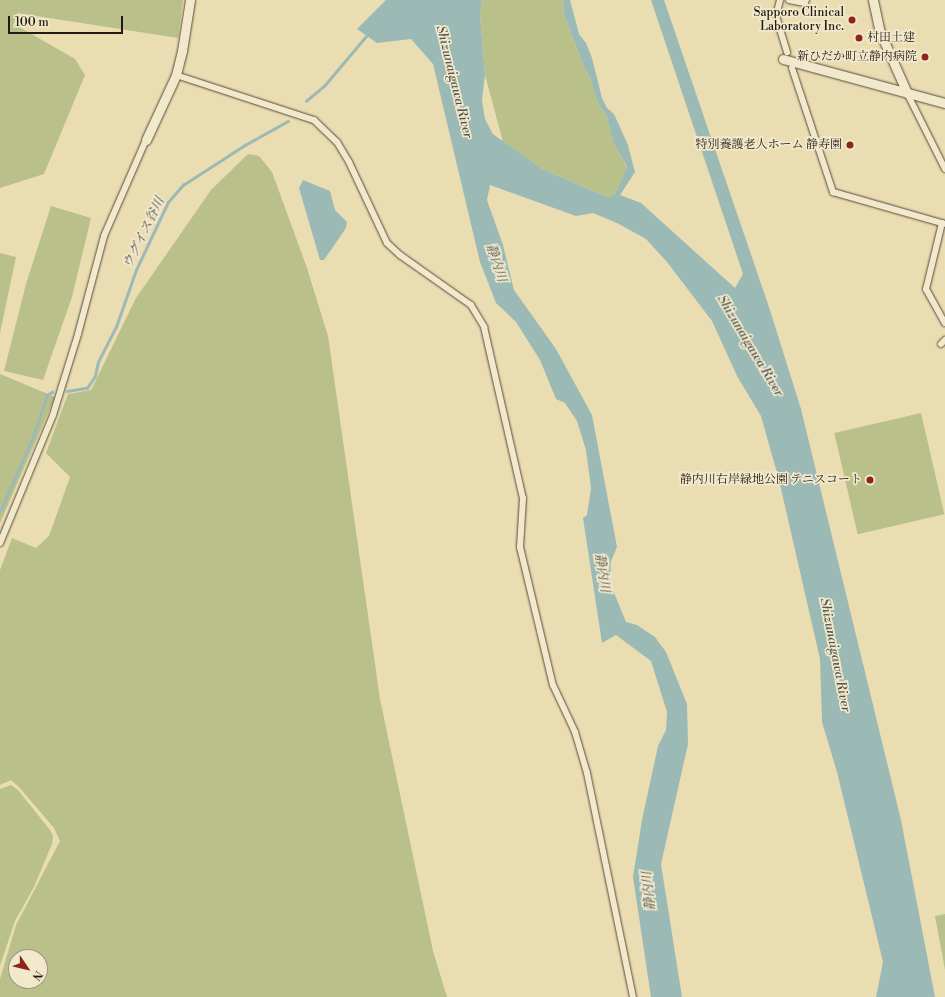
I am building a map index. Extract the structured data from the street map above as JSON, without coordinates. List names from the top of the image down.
{
  "water": ["Shizunaigawa River", "ウグイス谷川", "静内川"],
  "places": [
    "Sapporo Clinical Laboratory Inc.",
    "村田土建",
    "新ひだか町立静内病院",
    "特別養護老人ホーム 静寿園",
    "静内川右岸緑地公園 テニスコート"
  ],
  "scale_bar": "100 m",
  "north": "bottom right"
}
